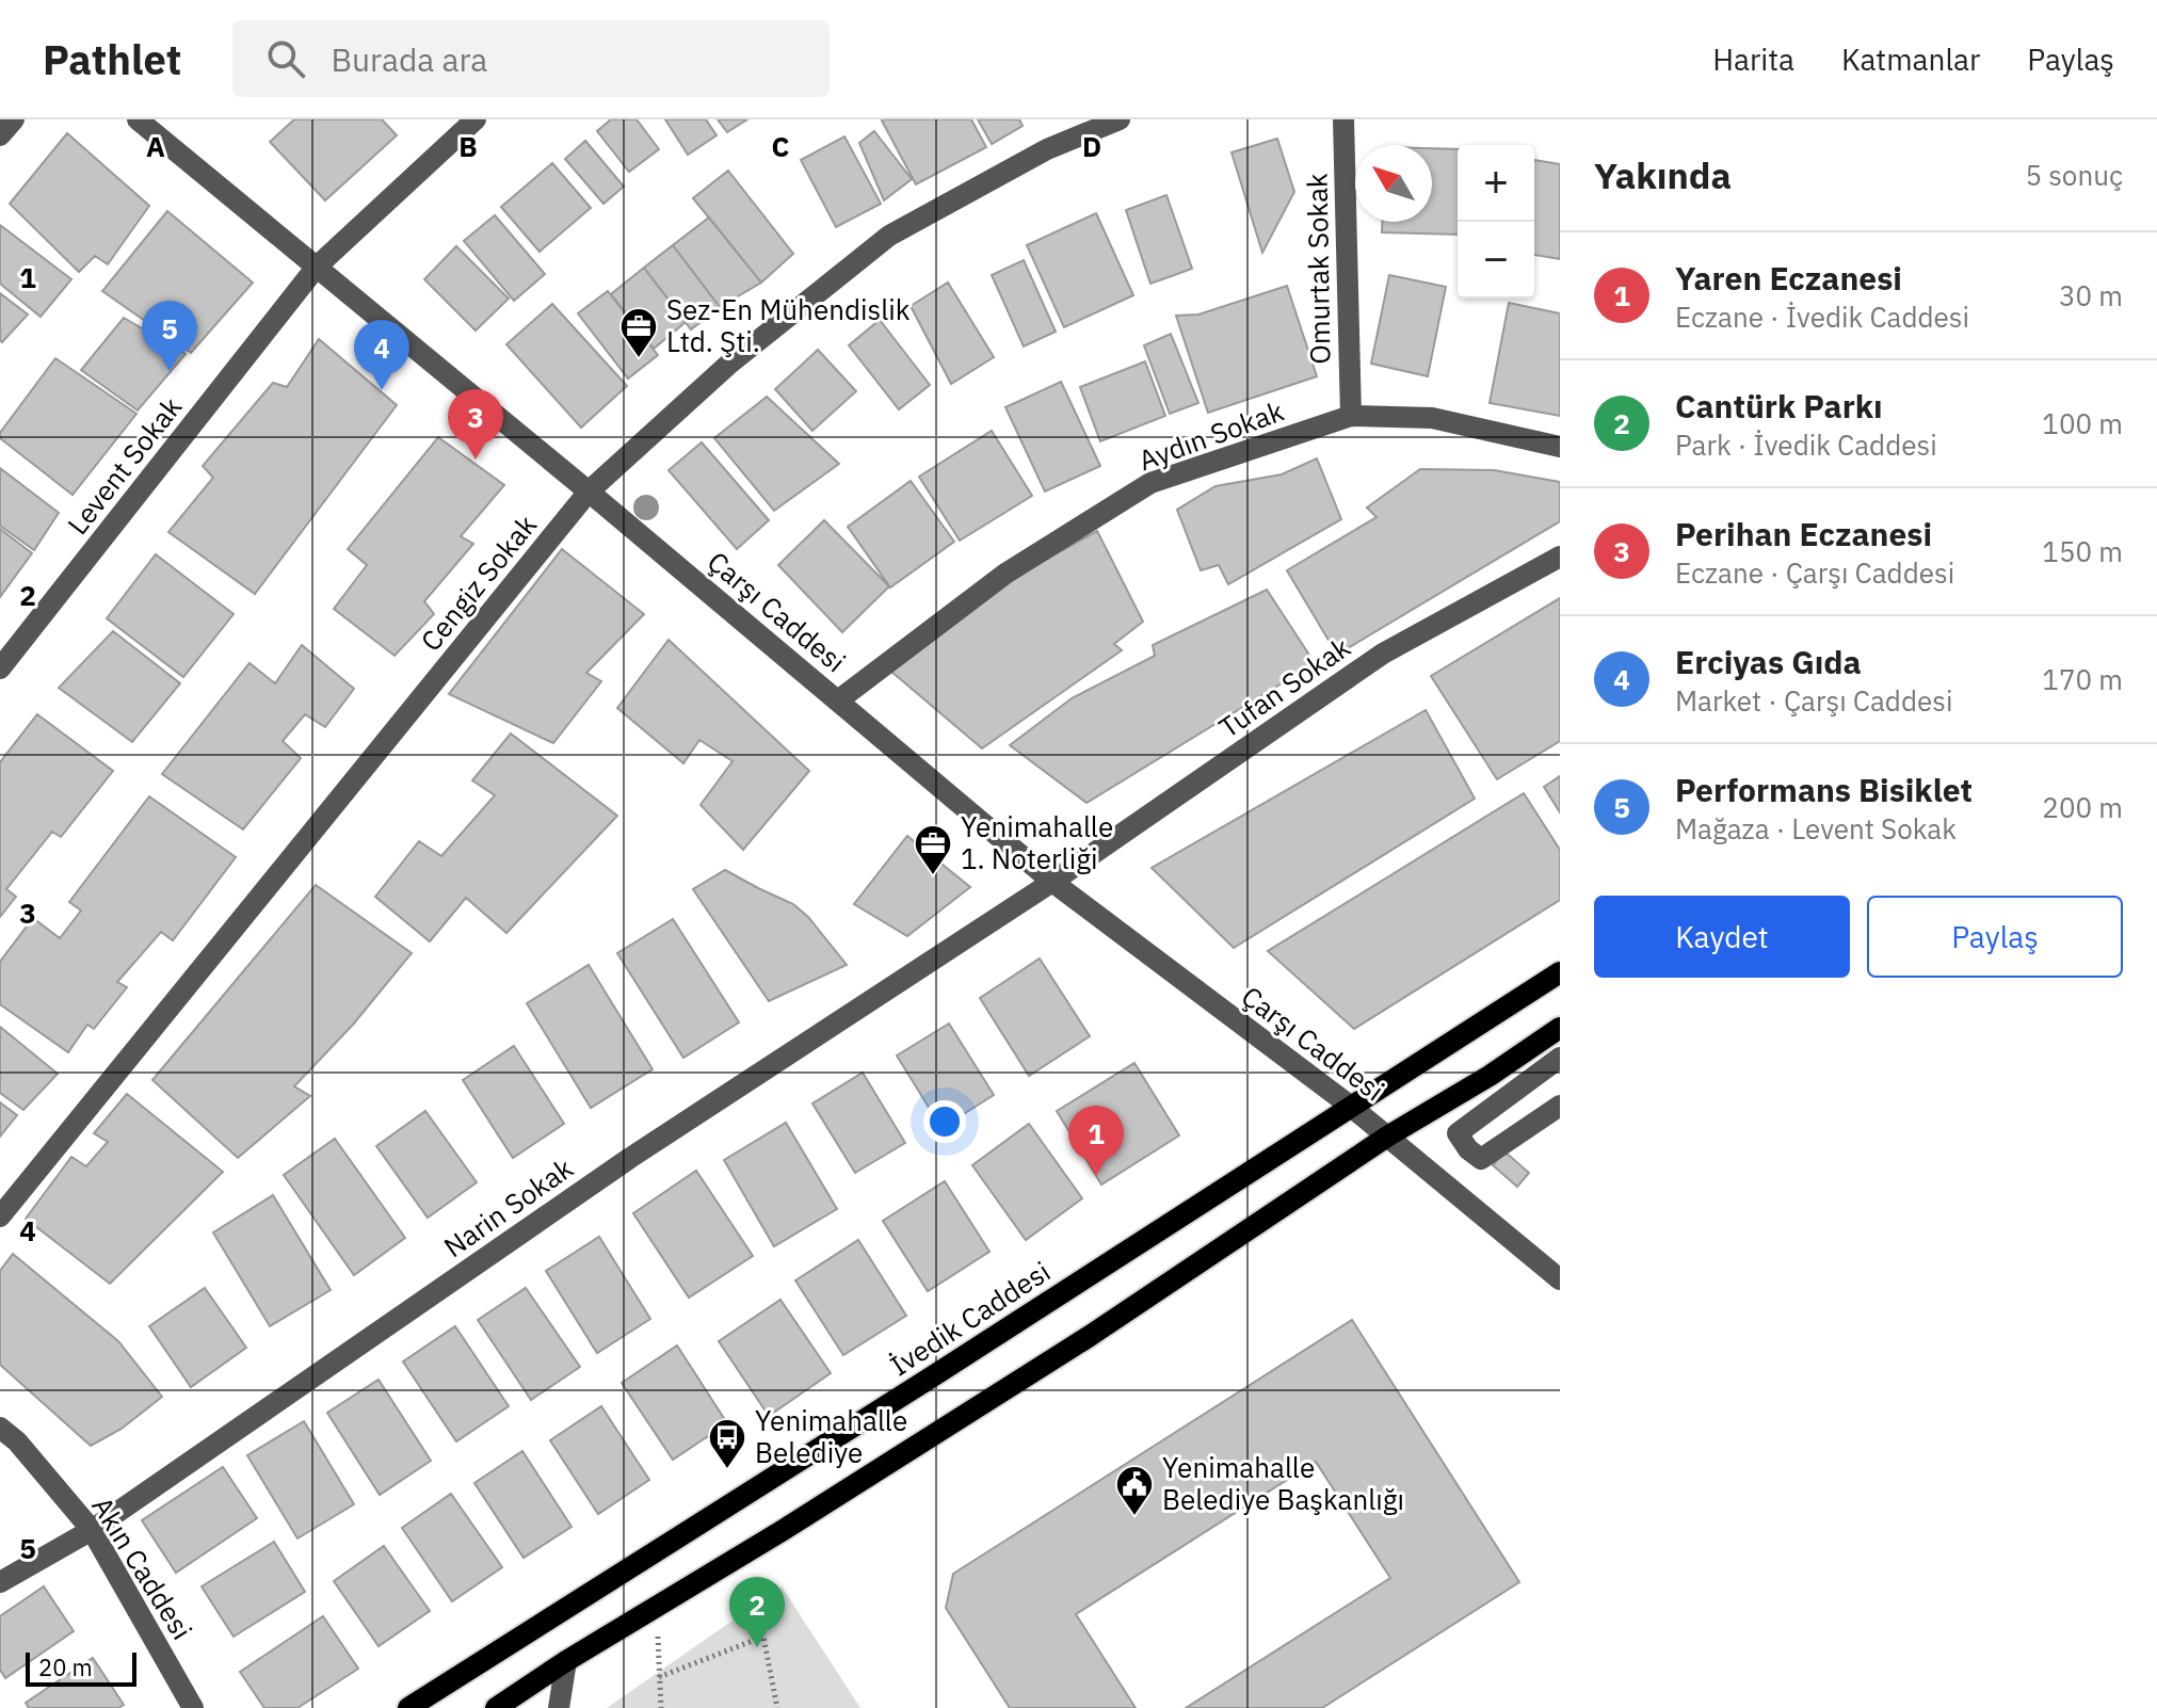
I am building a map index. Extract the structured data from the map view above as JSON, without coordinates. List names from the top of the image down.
{
  "streets": {
    "main road": ["İvedik Caddesi"],
    "street": [
      "Omurtak Sokak",
      "Aydın Sokak",
      "Levent Sokak",
      "Cengiz Sokak",
      "Çarşı Caddesi",
      "Tufan Sokak",
      "Narin Sokak",
      "Akın Caddesi"
    ]
  },
  "crossings": [
    ["Omurtak Sokak", "Aydın Sokak"],
    ["Aydın Sokak", "Çarşı Caddesi"],
    ["Levent Sokak", "Çarşı Caddesi"],
    ["Cengiz Sokak", "Çarşı Caddesi"],
    ["Çarşı Caddesi", "Tufan Sokak"],
    ["Çarşı Caddesi", "Narin Sokak"],
    ["Çarşı Caddesi", "İvedik Caddesi"],
    ["Tufan Sokak", "Narin Sokak"],
    ["Narin Sokak", "Akın Caddesi"]
  ],
  "places": {
    "office": ["Sez-En Mühendislik Ltd. Şti.", "Yenimahalle 1. Noterliği"],
    "bus stop": ["Yenimahalle Belediye"],
    "public building": ["Yenimahalle Belediye Başkanlığı"]
  },
  "scale_bar": "20 m",
  "north": "top left",
  "page": {
    "header": "Pathlet",
    "search": "Burada ara",
    "nav": ["Harita", "Katmanlar", "Paylaş"],
    "heading": ["Yakında", "5 sonuç"],
    "map_buttons": ["+", "−"],
    "list": [
      {
        "mark": "1",
        "name": "Yaren Eczanesi",
        "note": "Eczane · İvedik Caddesi",
        "value": "30 m"
      },
      {
        "mark": "2",
        "name": "Cantürk Parkı",
        "note": "Park · İvedik Caddesi",
        "value": "100 m"
      },
      {
        "mark": "3",
        "name": "Perihan Eczanesi",
        "note": "Eczane · Çarşı Caddesi",
        "value": "150 m"
      },
      {
        "mark": "4",
        "name": "Erciyas Gıda",
        "note": "Market · Çarşı Caddesi",
        "value": "170 m"
      },
      {
        "mark": "5",
        "name": "Performans Bisiklet",
        "note": "Mağaza · Levent Sokak",
        "value": "200 m"
      }
    ],
    "pins": [
      "5",
      "4",
      "3",
      "1",
      "2"
    ],
    "buttons": ["Kaydet", "Paylaş"],
    "scale": "20 m"
  },
  "grid": {
    "columns": [
      "A",
      "B",
      "C",
      "D"
    ],
    "rows": [
      "1",
      "2",
      "3",
      "4",
      "5"
    ]
  }
}
